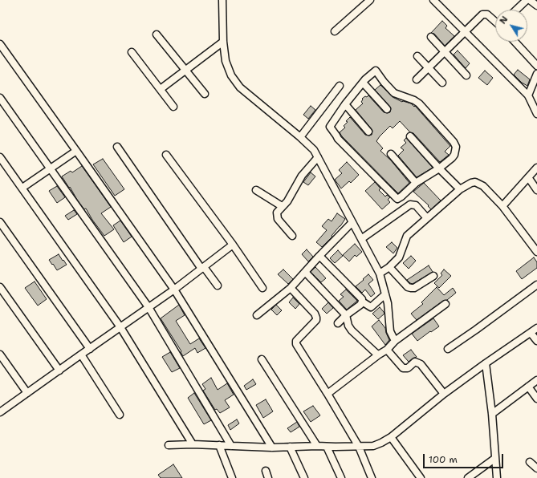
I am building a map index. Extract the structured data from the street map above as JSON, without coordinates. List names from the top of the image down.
{
  "scale_bar": "100 m",
  "north": "top left"
}
